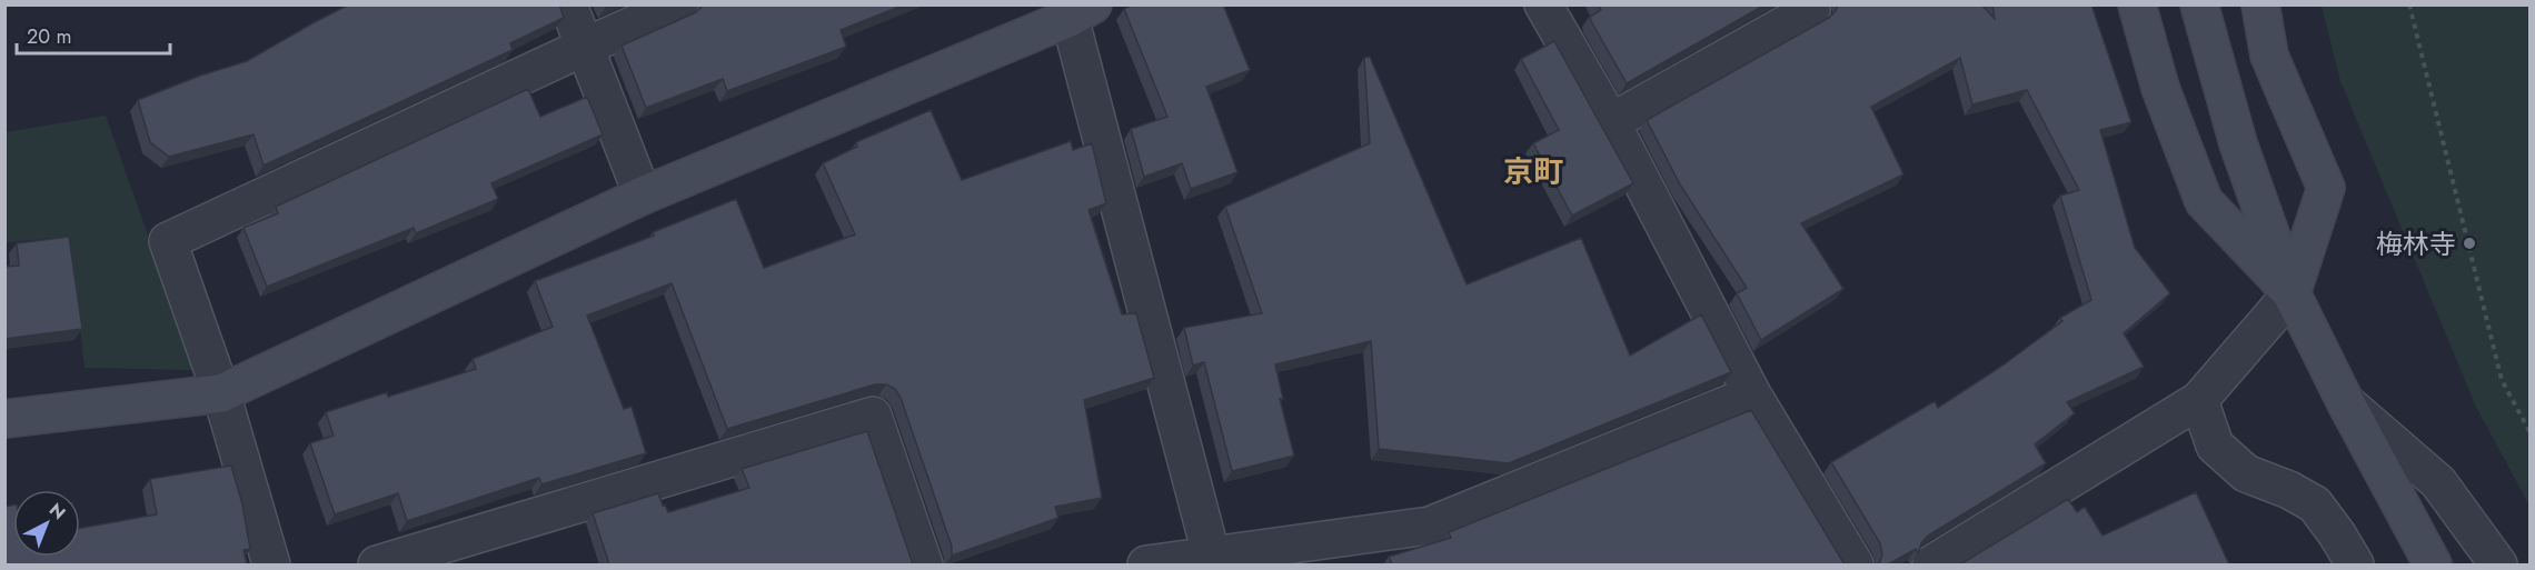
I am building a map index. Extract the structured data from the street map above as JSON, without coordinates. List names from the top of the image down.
{
  "districts": ["京町"],
  "places": ["梅林寺"],
  "scale_bar": "20 m",
  "north": "top right"
}
